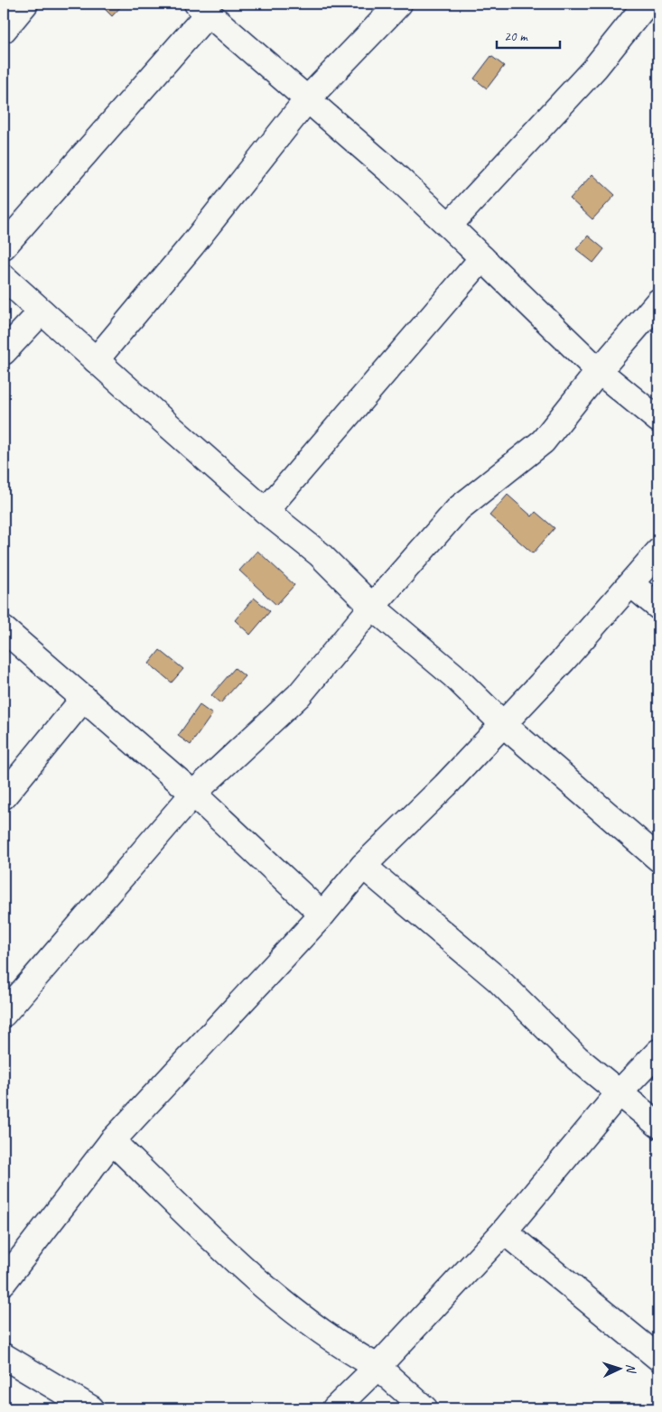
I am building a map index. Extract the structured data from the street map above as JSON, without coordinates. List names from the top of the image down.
{
  "scale_bar": "20 m",
  "north": "right"
}
